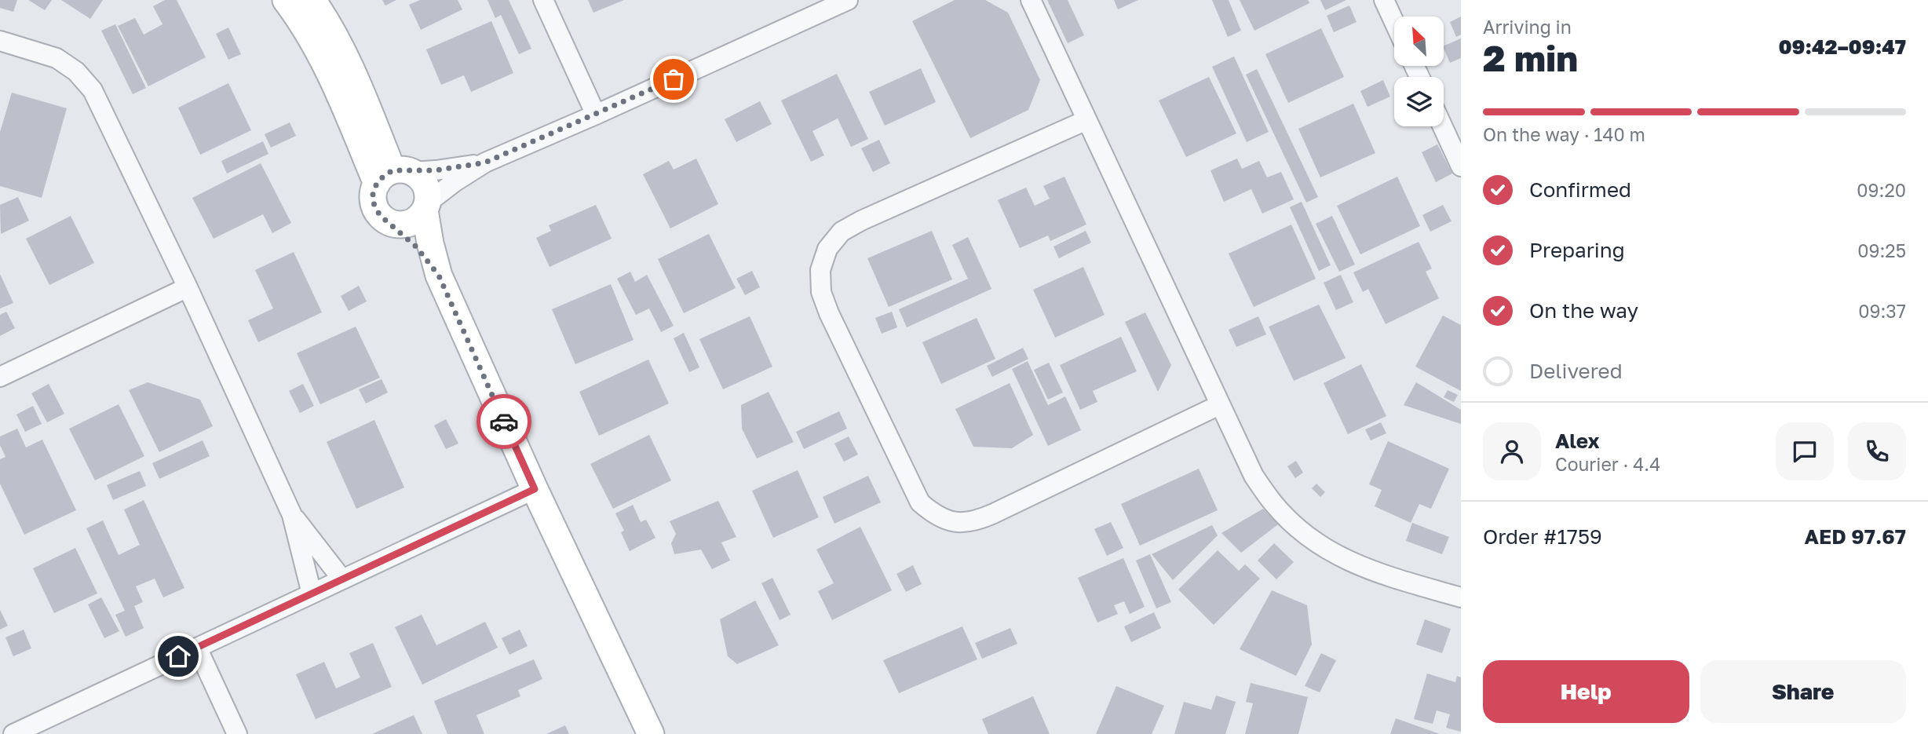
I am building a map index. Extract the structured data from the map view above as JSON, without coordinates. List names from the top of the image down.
{
  "north": "top left",
  "page": {
    "heading": ["2 min", "Arriving in", "09:42–09:47"],
    "panel": [
      "Alex",
      "Courier · 4.4",
      "Order #1759",
      "AED 97.67"
    ],
    "bar": "On the way · 140 m",
    "list": [
      ["Confirmed", "09:20"],
      ["Preparing", "09:25"],
      ["On the way", "09:37"],
      "Delivered"
    ],
    "buttons": ["Help", "Share"]
  }
}
